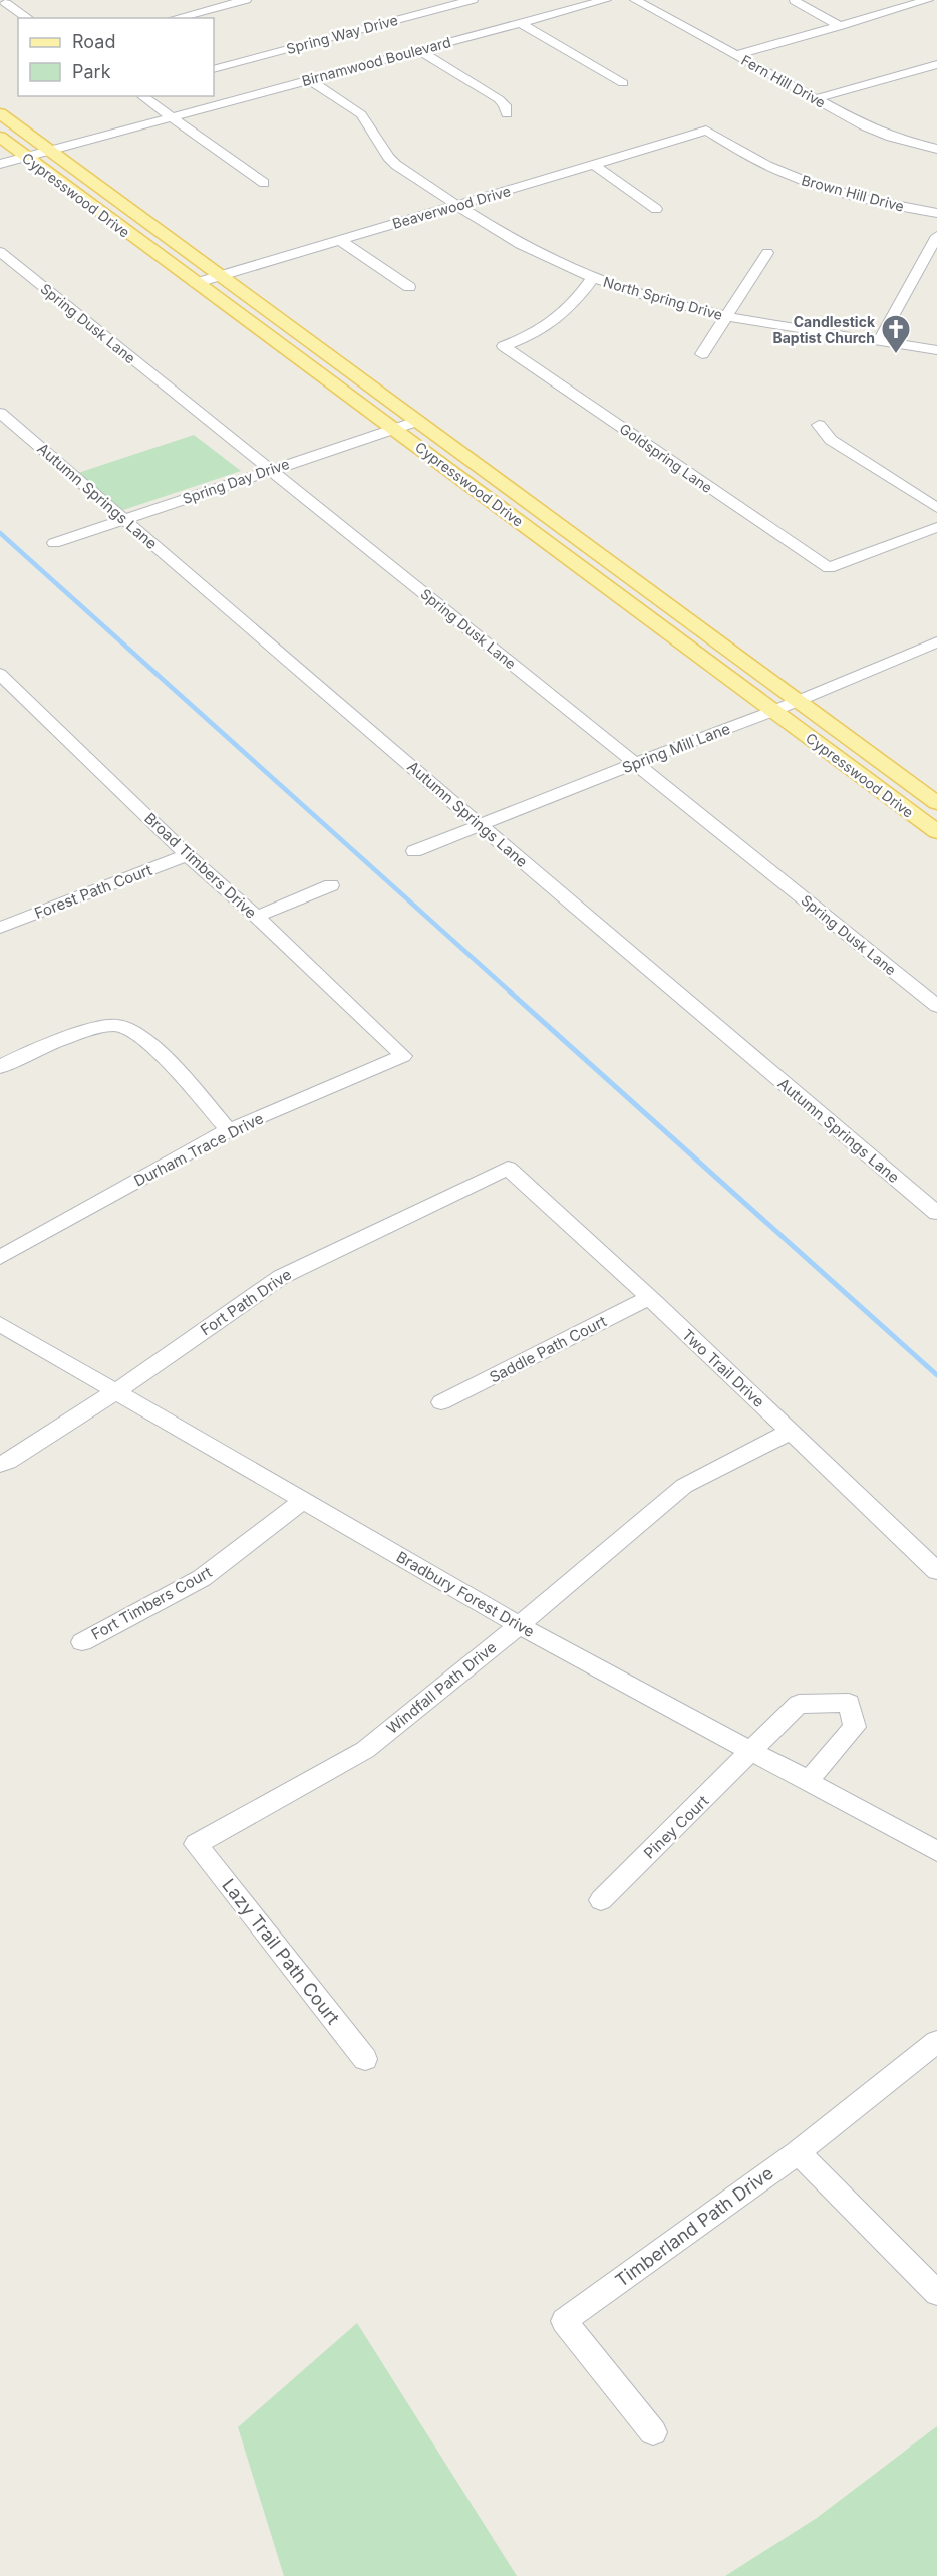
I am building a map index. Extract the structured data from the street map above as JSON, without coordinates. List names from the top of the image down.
{
  "streets": {
    "main road": ["Cypresswood Drive"],
    "street": [
      "Spring Way Drive",
      "Birnamwood Boulevard",
      "Fern Hill Drive",
      "Brown Hill Drive",
      "Beaverwood Drive",
      "North Spring Drive",
      "Spring Dusk Lane",
      "Goldspring Lane",
      "Spring Day Drive",
      "Autumn Springs Lane",
      "Spring Mill Lane",
      "Broad Timbers Drive",
      "Forest Path Court",
      "Durham Trace Drive",
      "Fort Path Drive",
      "Saddle Path Court",
      "Two Trail Drive",
      "Bradbury Forest Drive",
      "Fort Timbers Court",
      "Windfall Path Drive",
      "Piney Court",
      "Lazy Trail Path Court",
      "Timberland Path Drive"
    ]
  },
  "crossings": [
    ["Birnamwood Boulevard", "Cypresswood Drive"],
    ["Birnamwood Boulevard", "North Spring Drive"],
    ["Brown Hill Drive", "Beaverwood Drive"],
    ["Cypresswood Drive", "Beaverwood Drive"],
    ["Cypresswood Drive", "Spring Day Drive"],
    ["Cypresswood Drive", "Spring Mill Lane"],
    ["Beaverwood Drive", "North Spring Drive"],
    ["North Spring Drive", "Goldspring Lane"],
    ["Spring Dusk Lane", "Spring Day Drive"],
    ["Spring Dusk Lane", "Spring Mill Lane"],
    ["Spring Day Drive", "Autumn Springs Lane"],
    ["Autumn Springs Lane", "Spring Mill Lane"],
    ["Broad Timbers Drive", "Forest Path Court"],
    ["Broad Timbers Drive", "Durham Trace Drive"],
    ["Fort Path Drive", "Two Trail Drive"],
    ["Fort Path Drive", "Bradbury Forest Drive"],
    ["Saddle Path Court", "Two Trail Drive"],
    ["Two Trail Drive", "Windfall Path Drive"],
    ["Bradbury Forest Drive", "Fort Timbers Court"],
    ["Bradbury Forest Drive", "Windfall Path Drive"],
    ["Bradbury Forest Drive", "Piney Court"],
    ["Windfall Path Drive", "Lazy Trail Path Court"]
  ],
  "places": {
    "church": ["Candlestick Baptist Church"]
  },
  "legend": ["Road", "Park"]
}
